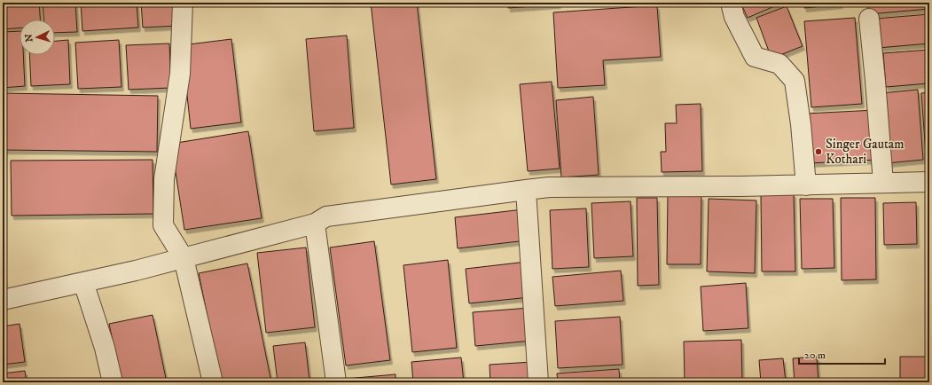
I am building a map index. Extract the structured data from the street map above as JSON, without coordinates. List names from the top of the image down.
{
  "places": ["Singer Gautam Kothari"],
  "scale_bar": "20 m",
  "north": "left"
}
